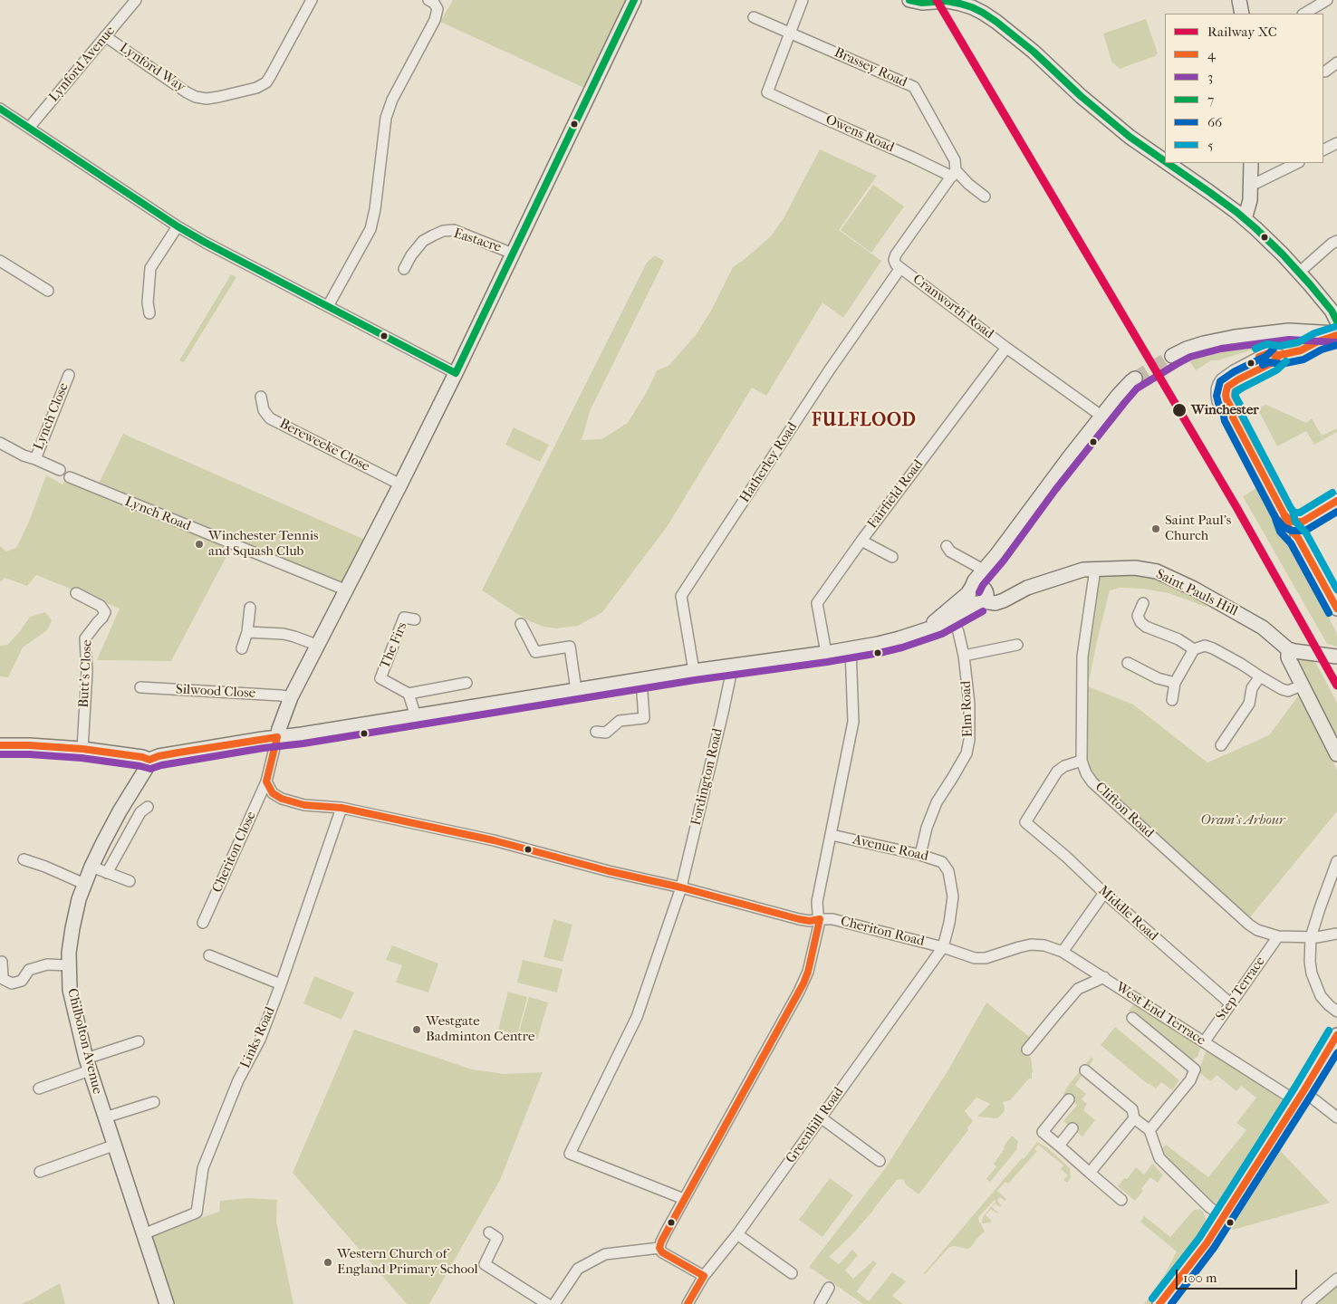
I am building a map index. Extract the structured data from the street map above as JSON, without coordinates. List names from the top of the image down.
{
  "streets": {
    "main road": ["Saint Pauls Hill", "Chilbolton Avenue"],
    "street": [
      "Lynford Avenue",
      "Lynford Way",
      "Brassey Road",
      "Owens Road",
      "Eastacre",
      "Cranworth Road",
      "Lynch Close",
      "Bereweeke Close",
      "Hatherley Road",
      "Fairfield Road",
      "Lynch Road",
      "The Firs",
      "Butt's Close",
      "Silwood Close",
      "Elm Road",
      "Fordington Road",
      "Clifton Road",
      "Avenue Road",
      "Cheriton Close",
      "Middle Road",
      "Cheriton Road",
      "Step Terrace",
      "West End Terrace",
      "Links Road",
      "Greenhill Road"
    ]
  },
  "crossings": [
    ["Lynford Avenue", "Lynford Way"],
    ["Brassey Road", "Owens Road"],
    ["Brassey Road", "Cranworth Road"],
    ["Owens Road", "Cranworth Road"],
    ["Cranworth Road", "Hatherley Road"],
    ["Cranworth Road", "Fairfield Road"],
    ["Saint Pauls Hill", "Clifton Road"],
    ["Elm Road", "Avenue Road"],
    ["Fordington Road", "Cheriton Road"],
    ["Clifton Road", "Middle Road"],
    ["Clifton Road", "Step Terrace"],
    ["Avenue Road", "Cheriton Road"],
    ["Avenue Road", "Greenhill Road"],
    ["Cheriton Close", "Cheriton Road"],
    ["Middle Road", "Step Terrace"],
    ["Cheriton Road", "West End Terrace"],
    ["Cheriton Road", "Links Road"],
    ["Cheriton Road", "Greenhill Road"],
    ["Step Terrace", "West End Terrace"],
    ["Links Road", "Chilbolton Avenue"]
  ],
  "districts": ["FULFLOOD"],
  "parks": ["Oram's Arbour"],
  "places": [
    "Winchester",
    "Saint Paul's Church",
    "Winchester Tennis and Squash Club",
    "Westgate Badminton Centre",
    "Western Church of England Primary School"
  ],
  "lines": [
    "rail line XC",
    "transit line 7",
    "transit line 5",
    "transit line 4",
    "transit line 3",
    "transit line 66"
  ],
  "legend": [
    "Railway XC",
    "4",
    "3",
    "7",
    "66",
    "5"
  ],
  "scale_bar": "100 m"
}
